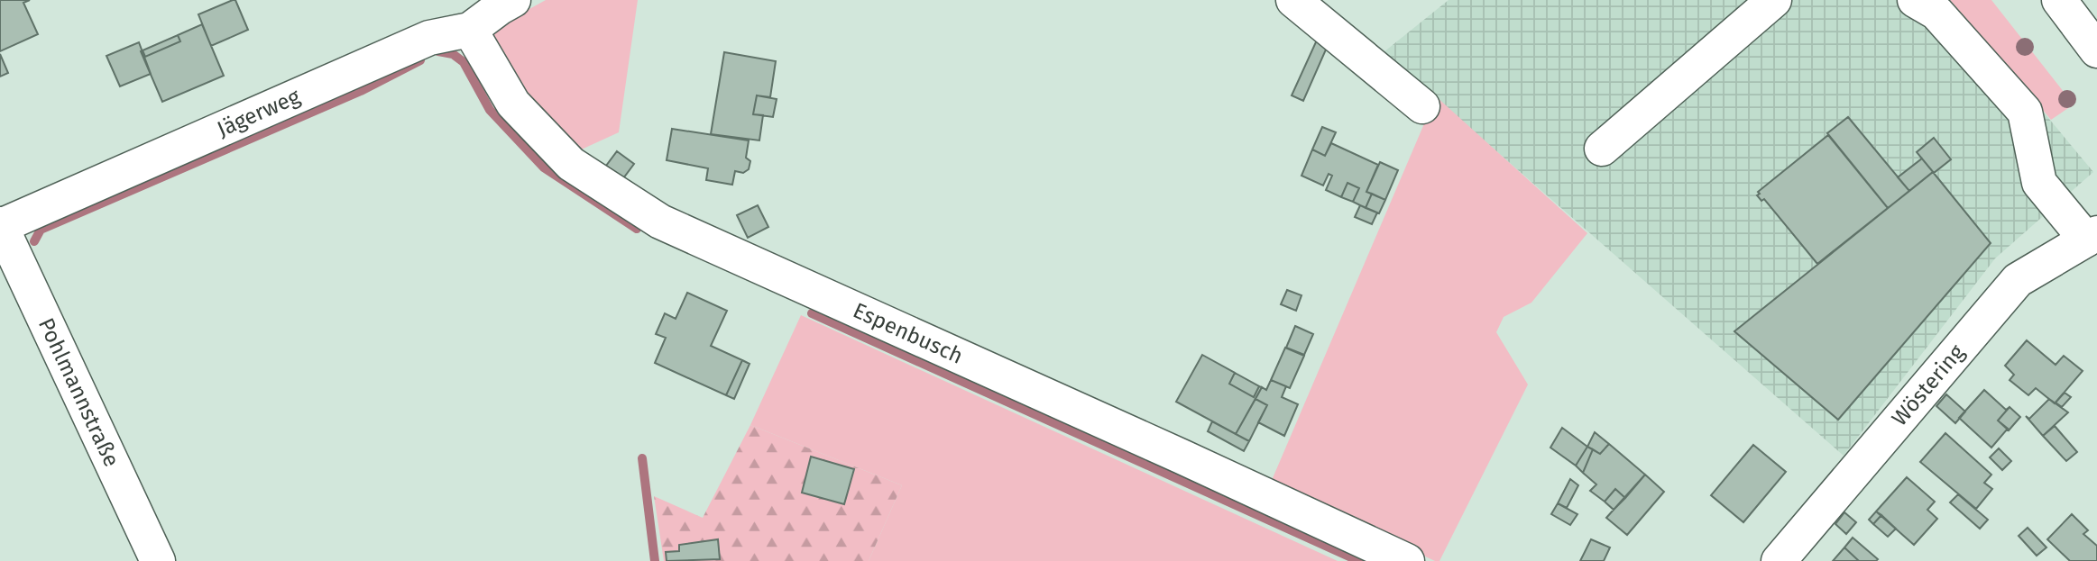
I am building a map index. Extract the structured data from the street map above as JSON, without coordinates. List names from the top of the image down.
{
  "streets": {
    "street": [
      "Jägerweg",
      "Espenbusch",
      "Wöstering",
      "Pohlmannstraße"
    ]
  },
  "crossings": [
    ["Jägerweg", "Espenbusch"],
    ["Jägerweg", "Pohlmannstraße"]
  ]
}
